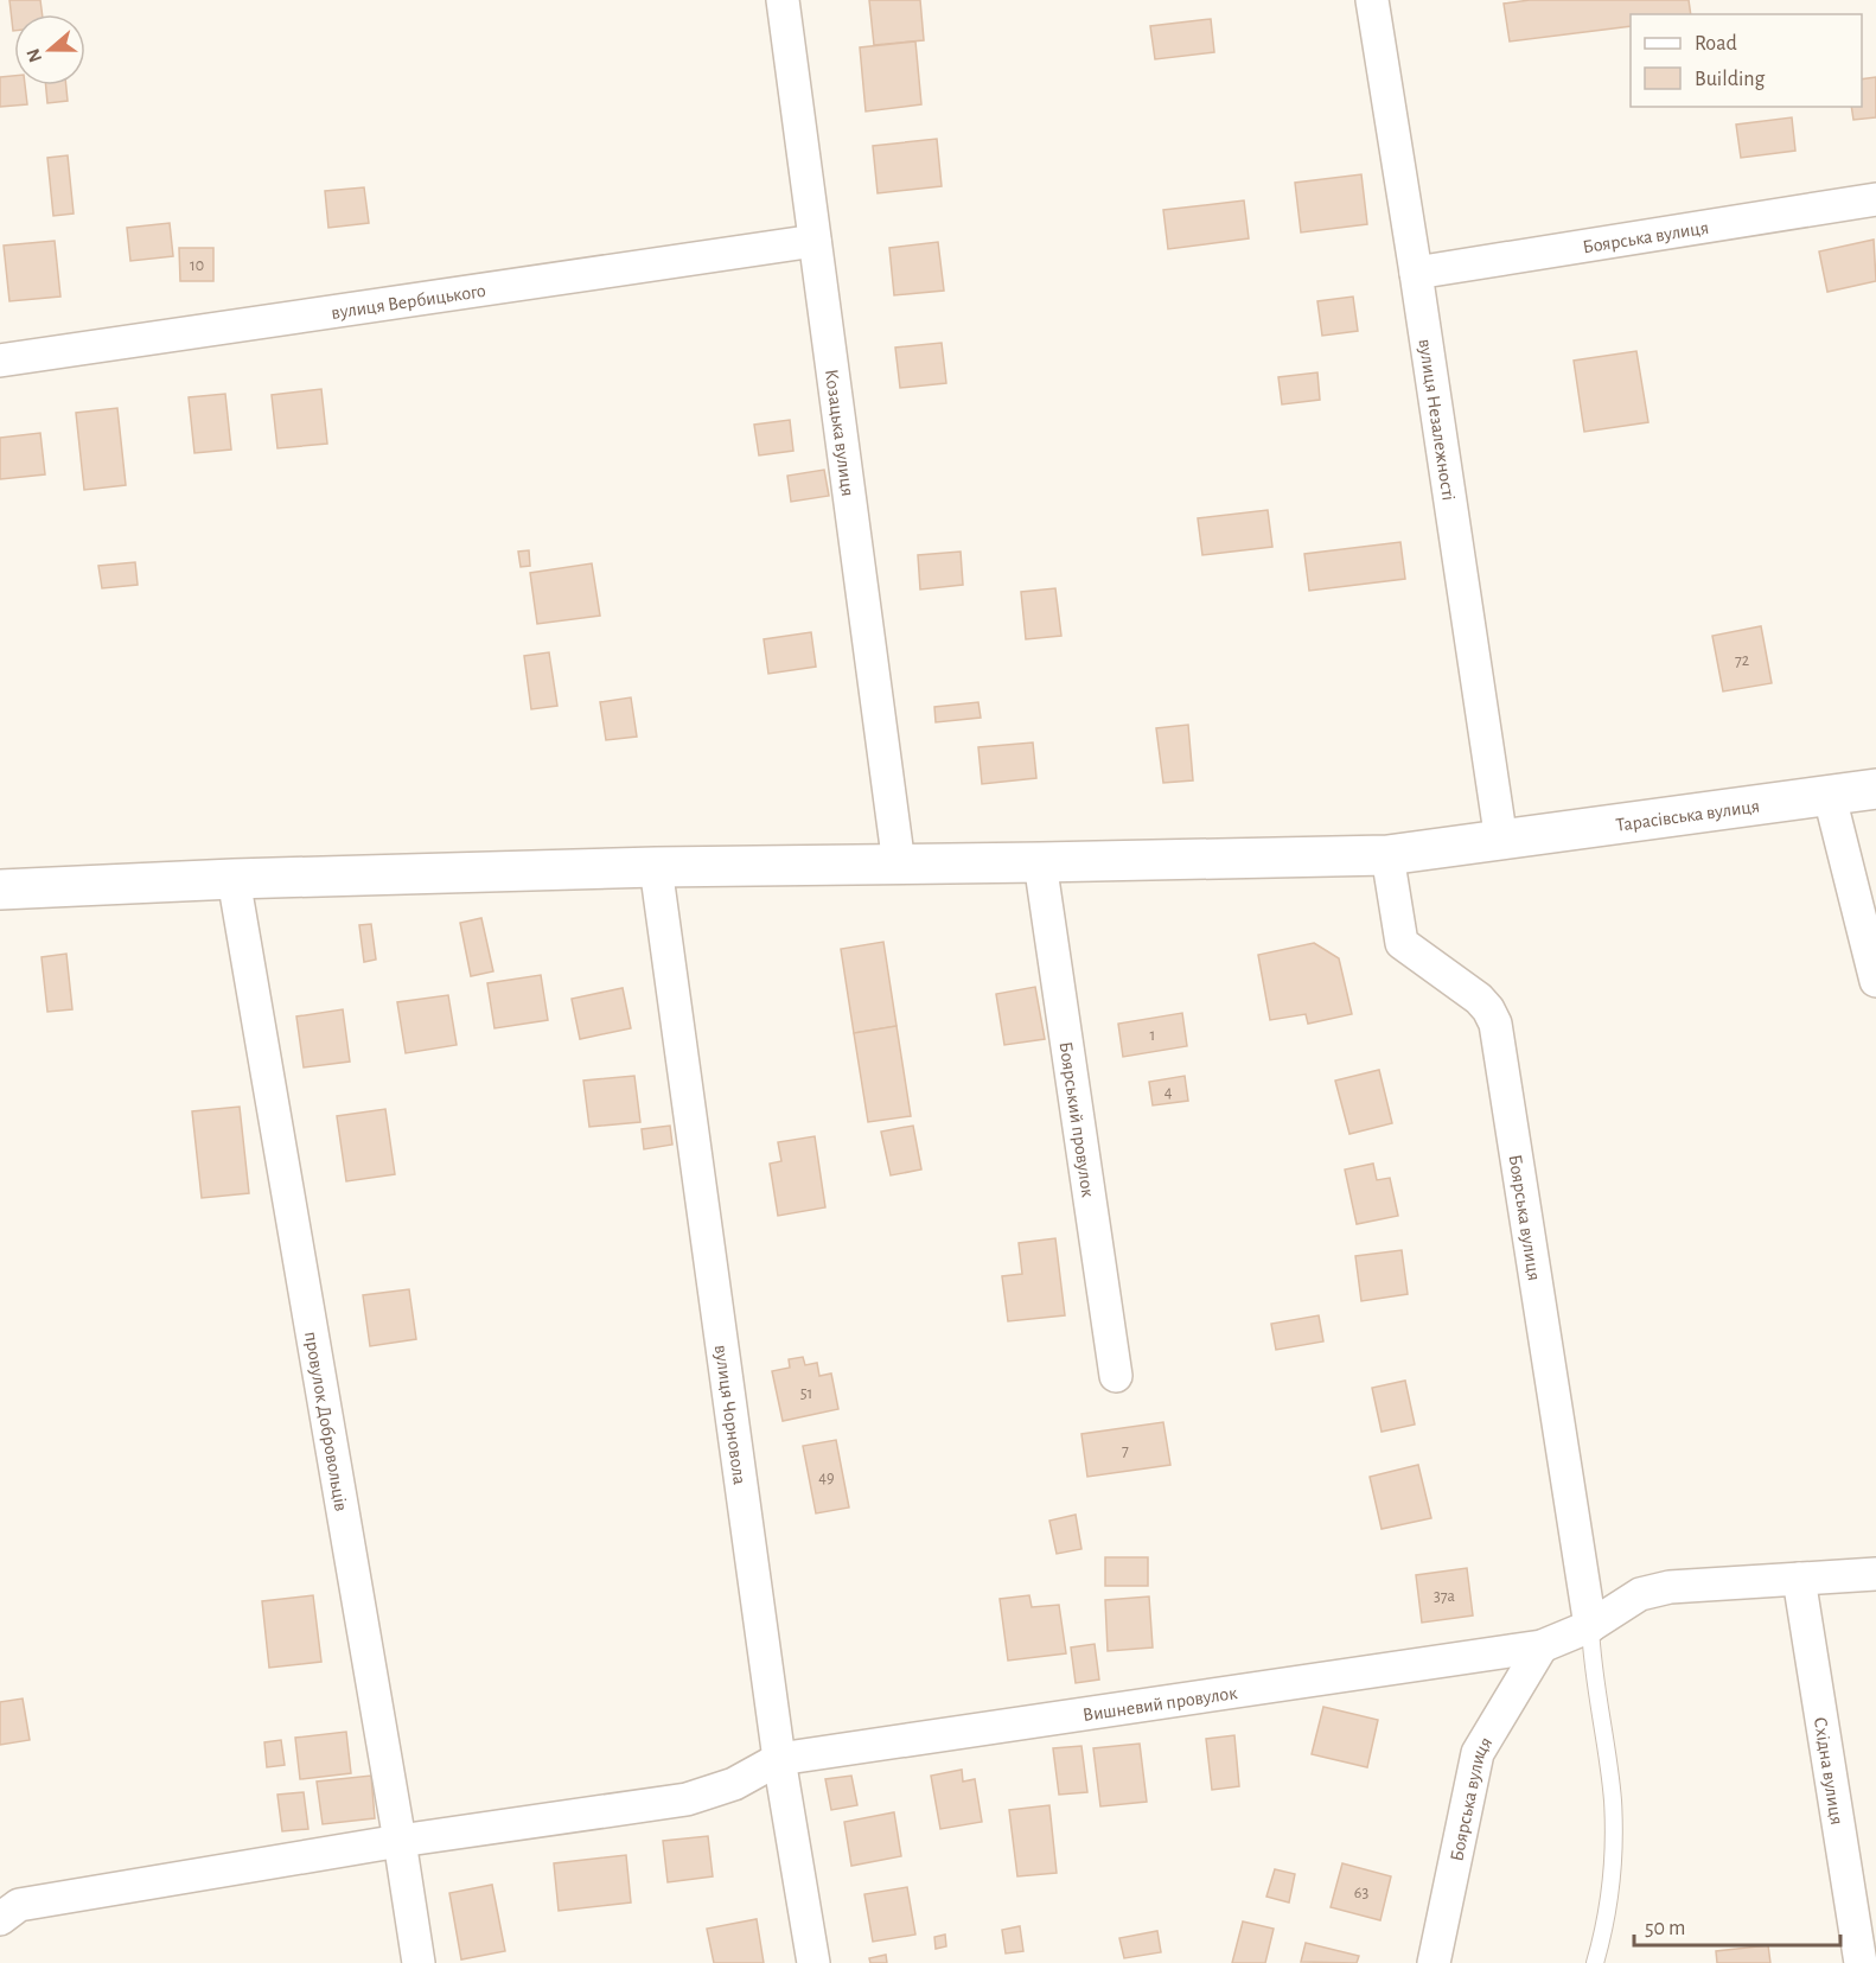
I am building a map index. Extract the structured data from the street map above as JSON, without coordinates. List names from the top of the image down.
{
  "streets": {
    "street": [
      "Боярська вулиця",
      "вулиця Вербицького",
      "вулиця Незалежності",
      "Козацька вулиця",
      "Тарасівська вулиця",
      "Боярський провулок",
      "вулиця Чорновола",
      "провулок Добровольців",
      "Вишневий провулок",
      "Східна вулиця"
    ]
  },
  "crossings": [
    ["Боярська вулиця", "вулиця Незалежності"],
    ["Боярська вулиця", "Тарасівська вулиця"],
    ["Боярська вулиця", "Вишневий провулок"],
    ["вулиця Вербицького", "Козацька вулиця"],
    ["вулиця Незалежності", "Тарасівська вулиця"],
    ["Козацька вулиця", "Тарасівська вулиця"],
    ["Тарасівська вулиця", "Боярський провулок"],
    ["Тарасівська вулиця", "вулиця Чорновола"],
    ["Тарасівська вулиця", "провулок Добровольців"],
    ["вулиця Чорновола", "Вишневий провулок"],
    ["Вишневий провулок", "Східна вулиця"]
  ],
  "house_numbers": [
    "10",
    "72",
    "1",
    "4",
    "51",
    "7",
    "49",
    "37а",
    "63"
  ],
  "legend": ["Road", "Building"],
  "scale_bar": "50 m",
  "north": "left"
}
